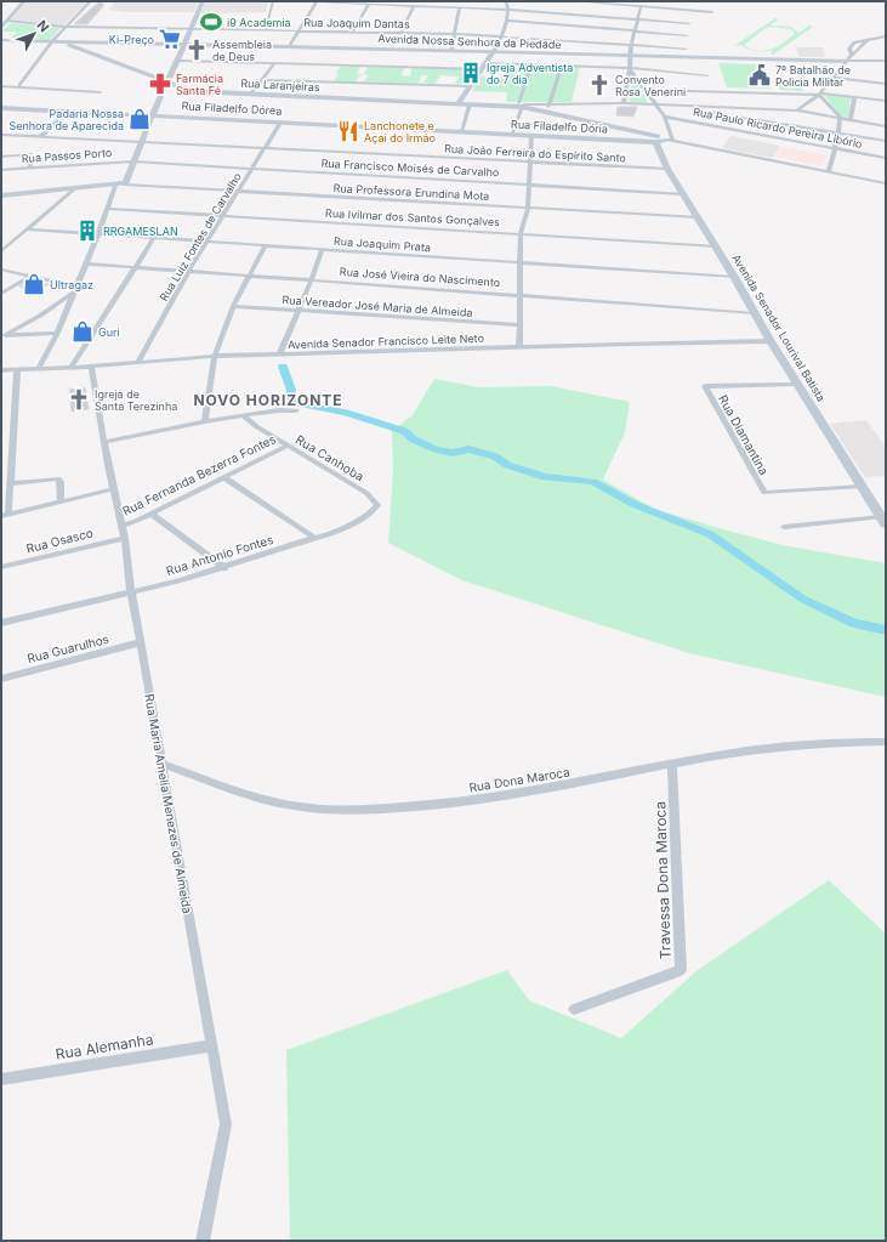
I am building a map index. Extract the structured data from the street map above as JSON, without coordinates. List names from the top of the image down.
{
  "streets": {
    "street": [
      "Rua Joaquim Dantas",
      "Avenida Nossa Senhora da Piedade",
      "Rua Laranjeiras",
      "Rua Filadelfo Dórea",
      "Rua Filadelfo Dória",
      "Rua Paulo Ricardo Pereira Libório",
      "Rua João Ferreira do Espírito Santo",
      "Rua Passos Porto",
      "Rua Francisco Moisés de Carvalho",
      "Rua Professora Erundina Mota",
      "Rua Ivilmar dos Santos Gonçalves",
      "Rua Luiz Fontes de Carvalho",
      "Rua Joaquim Prata",
      "Rua José Vieira do Nascimento",
      "Rua Vereador José Maria de Almeida",
      "Avenida Senador Lourival Batista",
      "Avenida Senador Francisco Leite Neto",
      "Rua Diamantina",
      "Rua Canhoba",
      "Rua Fernanda Bezerra Fontes",
      "Rua Osasco",
      "Rua Antonio Fontes",
      "Rua Guarulhos",
      "Rua Dona Maroca",
      "Rua Maria Amelia Menezes de Almeida",
      "Travessa Dona Maroca",
      "Rua Alemanha"
    ]
  },
  "crossings": [
    ["Rua Laranjeiras", "Rua Filadelfo Dória"],
    ["Rua Filadelfo Dórea", "Rua Filadelfo Dória"],
    ["Rua Filadelfo Dórea", "Rua Luiz Fontes de Carvalho"],
    ["Rua Filadelfo Dória", "Avenida Senador Lourival Batista"],
    ["Rua João Ferreira do Espírito Santo", "Rua Luiz Fontes de Carvalho"],
    ["Rua João Ferreira do Espírito Santo", "Avenida Senador Lourival Batista"],
    ["Rua Passos Porto", "Rua Francisco Moisés de Carvalho"],
    ["Rua Francisco Moisés de Carvalho", "Rua Luiz Fontes de Carvalho"],
    ["Rua Francisco Moisés de Carvalho", "Avenida Senador Lourival Batista"],
    ["Rua Professora Erundina Mota", "Rua Luiz Fontes de Carvalho"],
    ["Rua Professora Erundina Mota", "Avenida Senador Lourival Batista"],
    ["Rua Ivilmar dos Santos Gonçalves", "Rua Luiz Fontes de Carvalho"],
    ["Rua Ivilmar dos Santos Gonçalves", "Avenida Senador Lourival Batista"],
    ["Rua Luiz Fontes de Carvalho", "Rua Joaquim Prata"],
    ["Rua Luiz Fontes de Carvalho", "Rua José Vieira do Nascimento"],
    ["Rua Luiz Fontes de Carvalho", "Avenida Senador Francisco Leite Neto"],
    ["Rua Joaquim Prata", "Avenida Senador Lourival Batista"],
    ["Rua José Vieira do Nascimento", "Avenida Senador Lourival Batista"],
    ["Avenida Senador Lourival Batista", "Avenida Senador Francisco Leite Neto"],
    ["Avenida Senador Lourival Batista", "Rua Diamantina"],
    ["Avenida Senador Francisco Leite Neto", "Rua Maria Amelia Menezes de Almeida"],
    ["Rua Canhoba", "Rua Fernanda Bezerra Fontes"],
    ["Rua Canhoba", "Rua Antonio Fontes"],
    ["Rua Fernanda Bezerra Fontes", "Rua Maria Amelia Menezes de Almeida"],
    ["Rua Osasco", "Rua Maria Amelia Menezes de Almeida"],
    ["Rua Antonio Fontes", "Rua Maria Amelia Menezes de Almeida"],
    ["Rua Guarulhos", "Rua Maria Amelia Menezes de Almeida"],
    ["Rua Dona Maroca", "Rua Maria Amelia Menezes de Almeida"],
    ["Rua Dona Maroca", "Travessa Dona Maroca"],
    ["Rua Maria Amelia Menezes de Almeida", "Rua Alemanha"]
  ],
  "districts": ["NOVO HORIZONTE"],
  "places": {
    "sports": ["i9 Academia"],
    "supermarket": ["Ki-Preço"],
    "church": ["Assembleia de Deus", "Convento Rosa Venerini", "Igreja de Santa Terezinha"],
    "building": ["Igreja Adventista do 7 dia", "RRGAMESLAN"],
    "public building": ["7º Batalhão de Policia Militar"],
    "pharmacy": ["Farmácia Santa Fé"],
    "shop": ["Padaria Nossa Senhora de Aparecida", "Ultragaz", "Guri"],
    "restaurant": ["Lanchonete e Açai do Irmão"]
  },
  "north": "top right"
}
